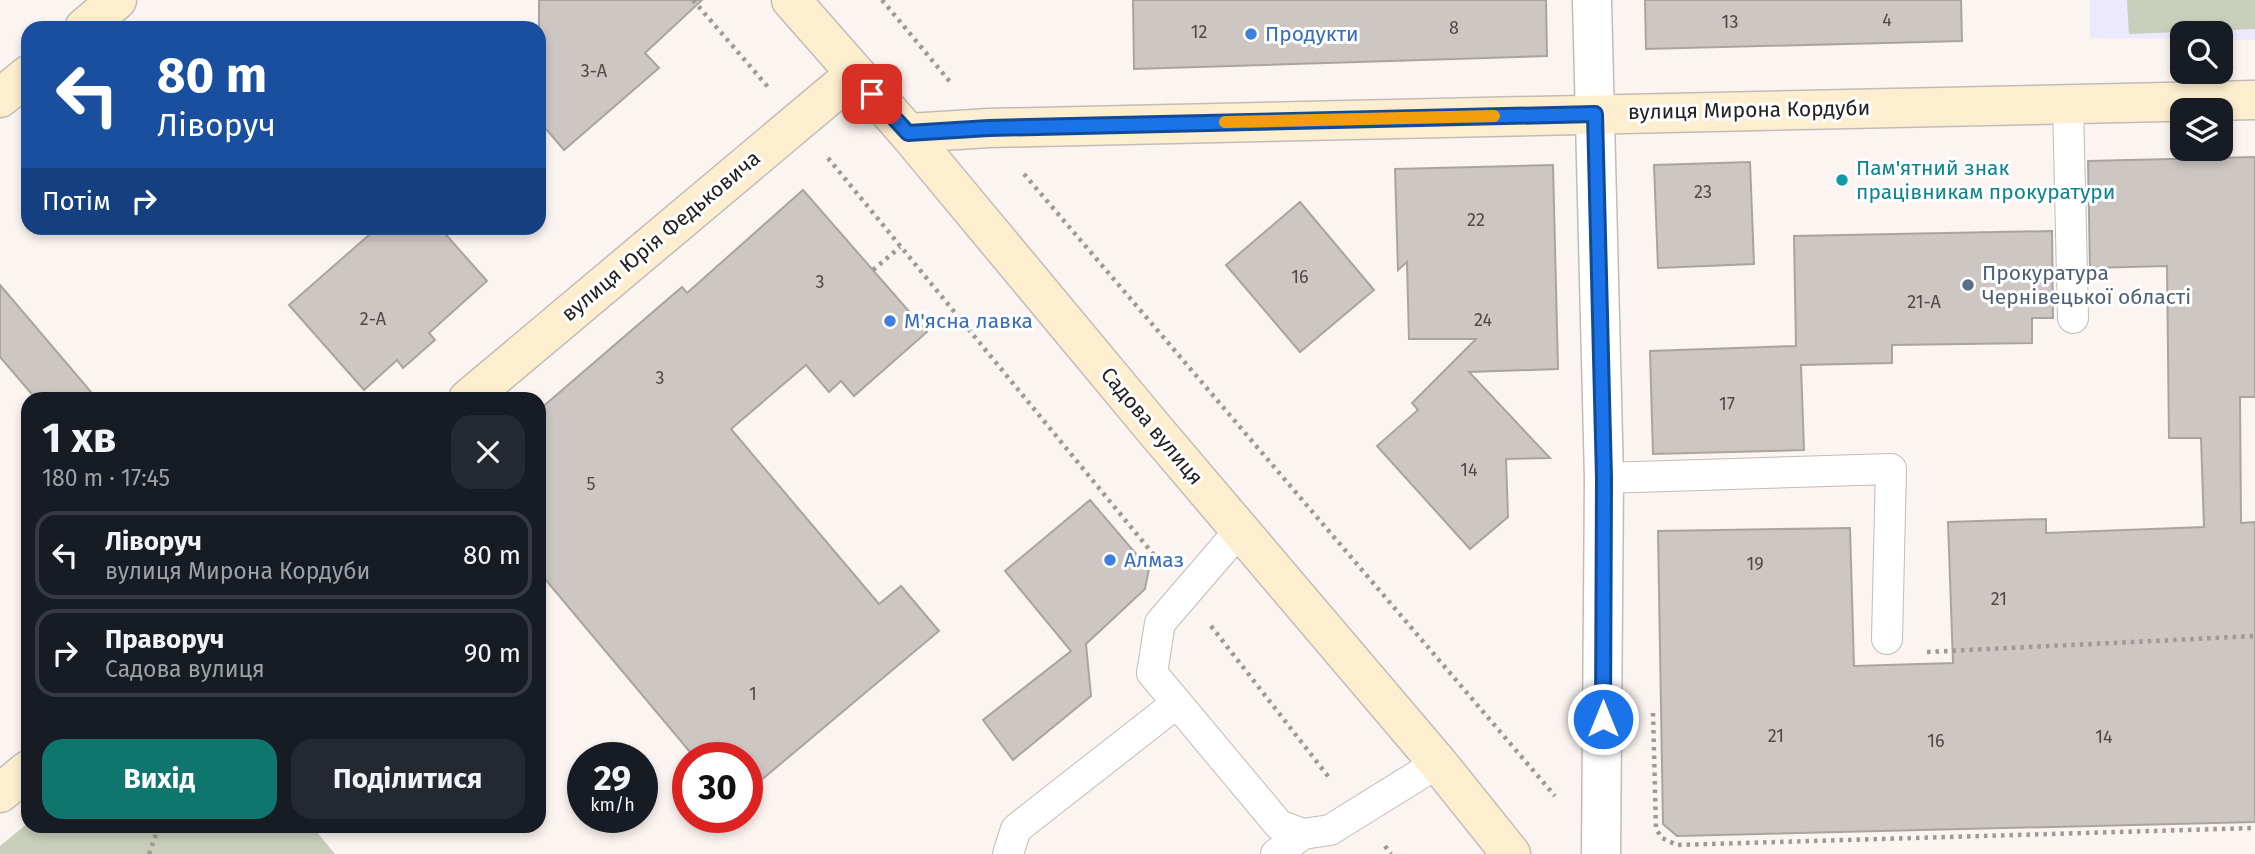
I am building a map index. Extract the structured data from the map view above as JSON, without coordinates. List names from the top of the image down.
{
  "streets": {
    "street": ["вулиця Мирона Кордуби", "вулиця Юрія Федьковича", "Садова вулиця"]
  },
  "crossings": [
    ["вулиця Мирона Кордуби", "Садова вулиця"],
    ["вулиця Юрія Федьковича", "Садова вулиця"]
  ],
  "places": [
    "Продукти",
    "Пам'ятний знак працівникам прокуратури",
    "Прокуратура Чернівецької області",
    "М'ясна лавка",
    "Алмаз"
  ],
  "house_numbers": [
    "4",
    "13",
    "8",
    "12",
    "3-А",
    "23",
    "22",
    "16",
    "3",
    "21-А",
    "2-А",
    "24",
    "3",
    "17",
    "14",
    "5",
    "19",
    "21",
    "1",
    "21",
    "14",
    "16"
  ],
  "page": {
    "turn": ["80 m", "Ліворуч"],
    "then": "Потім",
    "heading": ["1 хв", "180 m · 17:45"],
    "list": [
      {
        "name": "Ліворуч",
        "note": "вулиця Мирона Кордуби",
        "value": "80 m"
      },
      {
        "name": "Праворуч",
        "note": "Садова вулиця",
        "value": "90 m"
      }
    ],
    "buttons": ["Вихід", "Поділитися"],
    "speed": "29 km/h",
    "limit": "30"
  }
}
